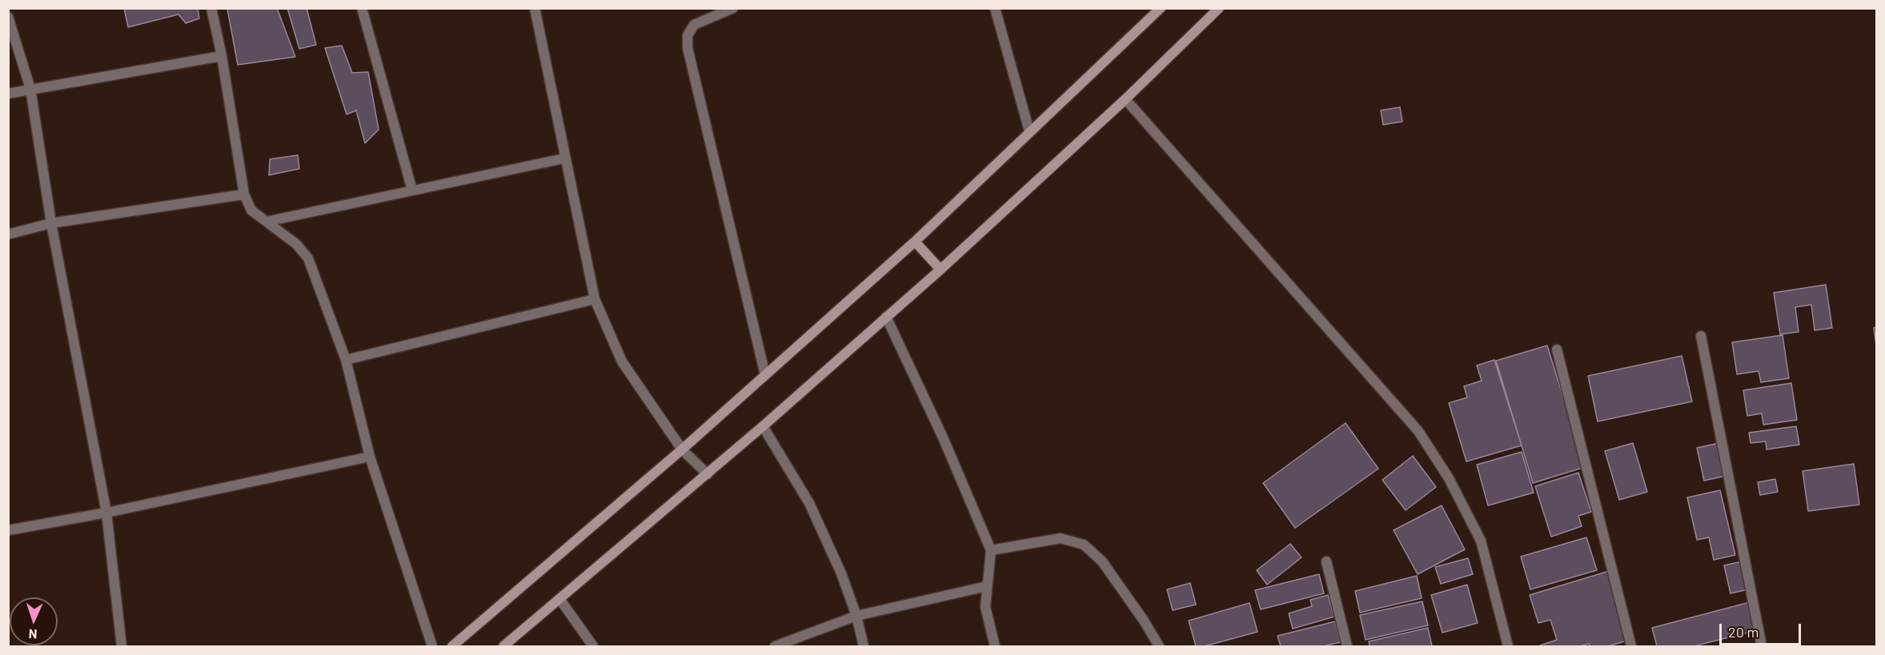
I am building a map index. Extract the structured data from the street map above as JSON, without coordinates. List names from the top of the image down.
{
  "scale_bar": "20 m",
  "north": "bottom"
}
